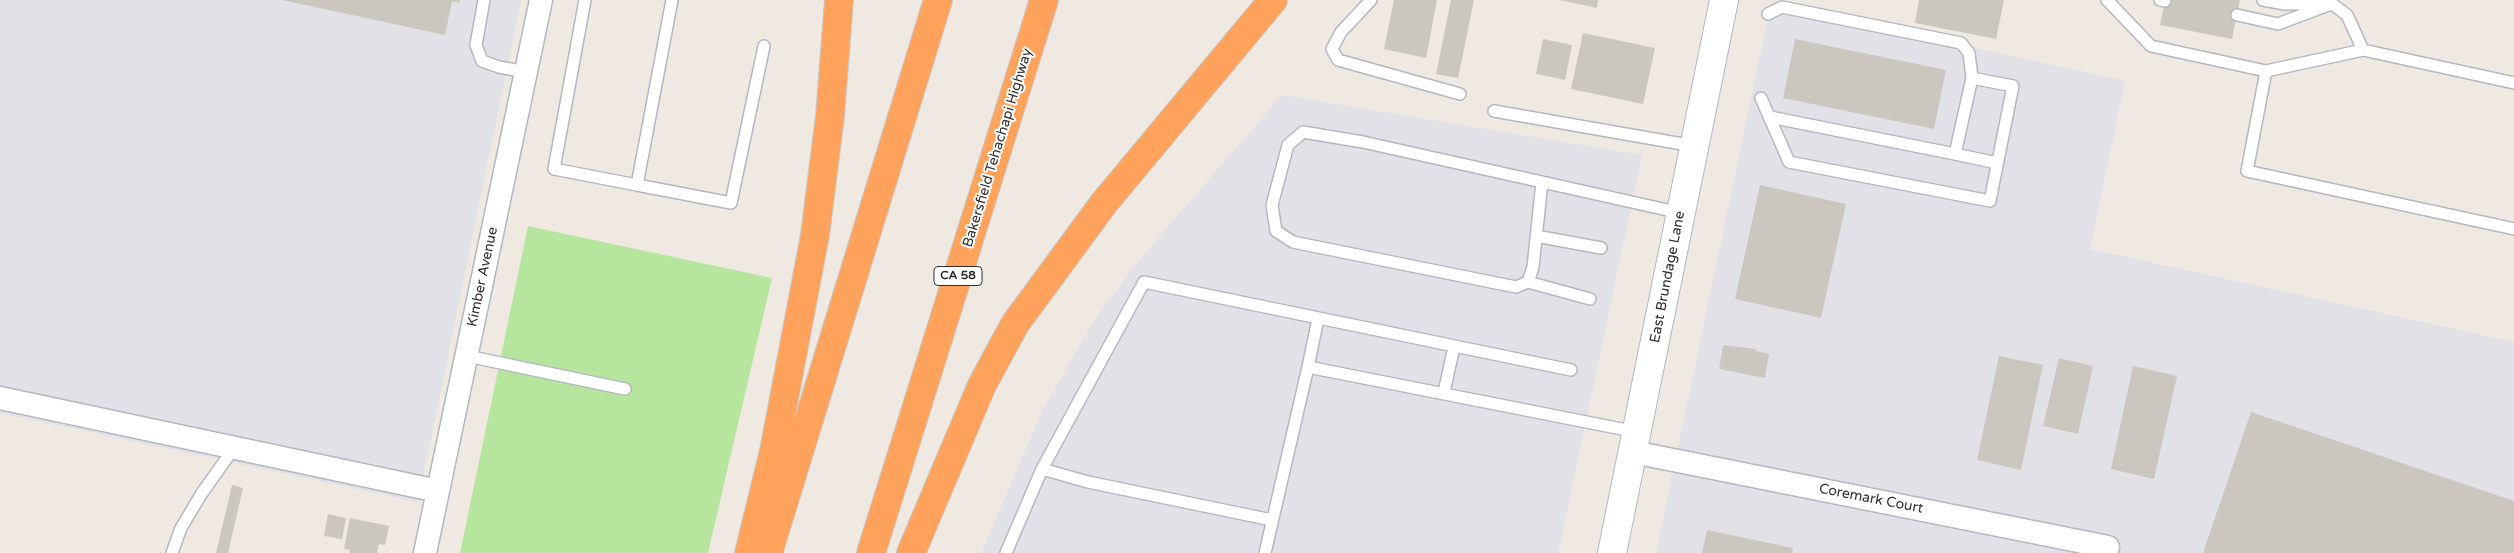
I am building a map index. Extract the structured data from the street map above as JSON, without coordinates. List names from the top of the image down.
{
  "streets": {
    "highway": ["Bakersfield Tehachapi Highway", "CA 58"],
    "main road": ["East Brundage Lane"],
    "street": ["Kimber Avenue", "Coremark Court"]
  },
  "crossings": [
    ["East Brundage Lane", "Coremark Court"]
  ]
}
